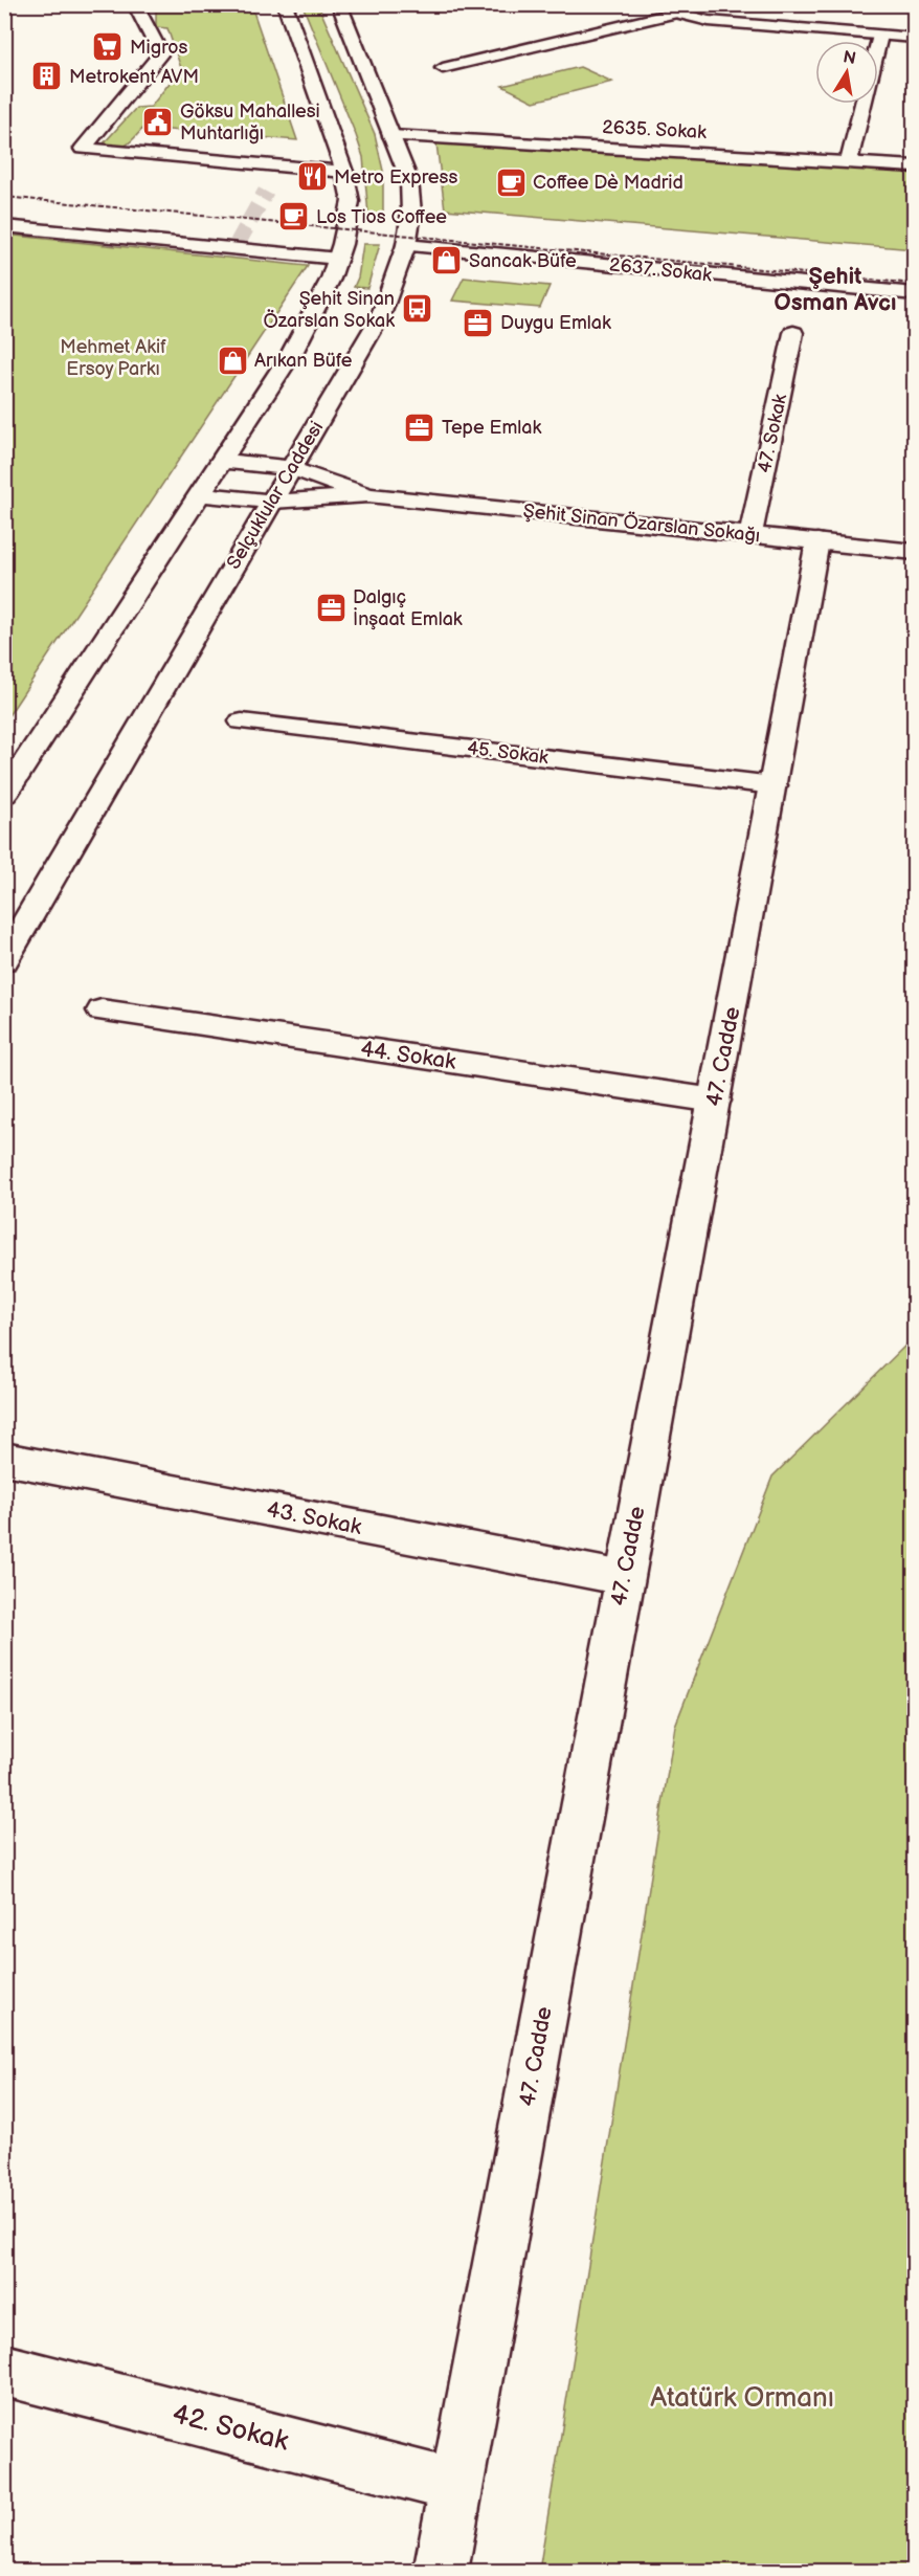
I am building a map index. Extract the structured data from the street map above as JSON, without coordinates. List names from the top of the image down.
{
  "streets": {
    "street": [
      "2635. Sokak",
      "2637. Sokak",
      "47. Sokak",
      "Selçuklular Caddesi",
      "Şehit Sinan Özarslan Sokağı",
      "45. Sokak",
      "44. Sokak",
      "47. Cadde",
      "43. Sokak",
      "42. Sokak"
    ]
  },
  "crossings": [
    ["2635. Sokak", "Selçuklular Caddesi"],
    ["2637. Sokak", "Selçuklular Caddesi"],
    ["47. Sokak", "Şehit Sinan Özarslan Sokağı"],
    ["Şehit Sinan Özarslan Sokağı", "47. Cadde"],
    ["45. Sokak", "47. Cadde"],
    ["44. Sokak", "47. Cadde"],
    ["47. Cadde", "43. Sokak"],
    ["47. Cadde", "42. Sokak"]
  ],
  "districts": ["Şehit Osman Avcı"],
  "parks": ["Mehmet Akif Ersoy Parkı", "Atatürk Ormanı"],
  "places": {
    "supermarket": ["Migros"],
    "building": ["Metrokent AVM"],
    "public building": ["Göksu Mahallesi Muhtarlığı"],
    "restaurant": ["Metro Express"],
    "cafe": ["Coffee Dè Madrid", "Los Tios Coffee"],
    "shop": ["Sancak Büfe", "Arıkan Büfe"],
    "bus stop": ["Şehit Sinan Özarslan Sokak"],
    "office": ["Duygu Emlak", "Tepe Emlak", "Dalgıç İnşaat Emlak"]
  },
  "north": "top"
}
